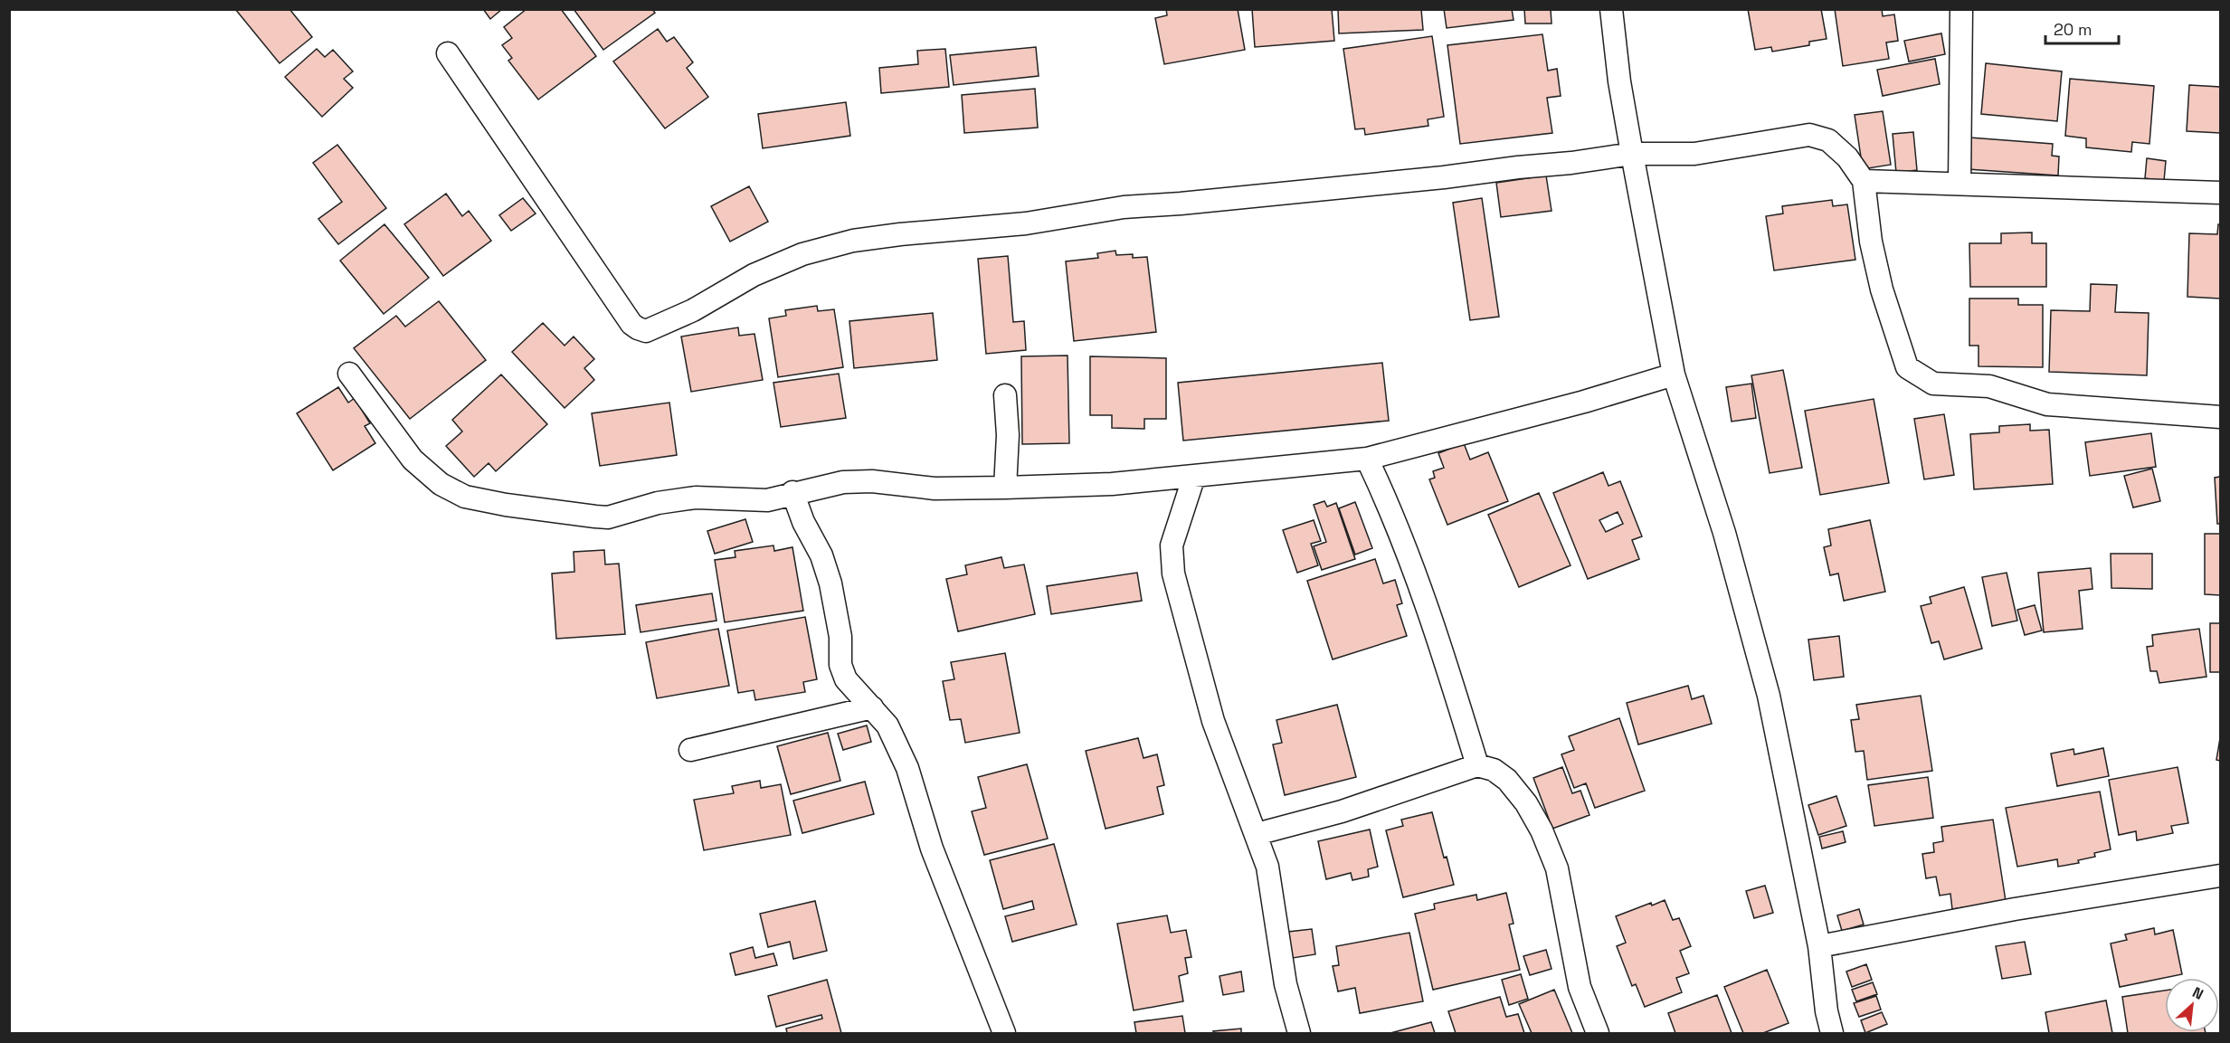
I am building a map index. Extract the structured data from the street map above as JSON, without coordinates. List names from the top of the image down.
{
  "scale_bar": "20 m",
  "north": "top right"
}
